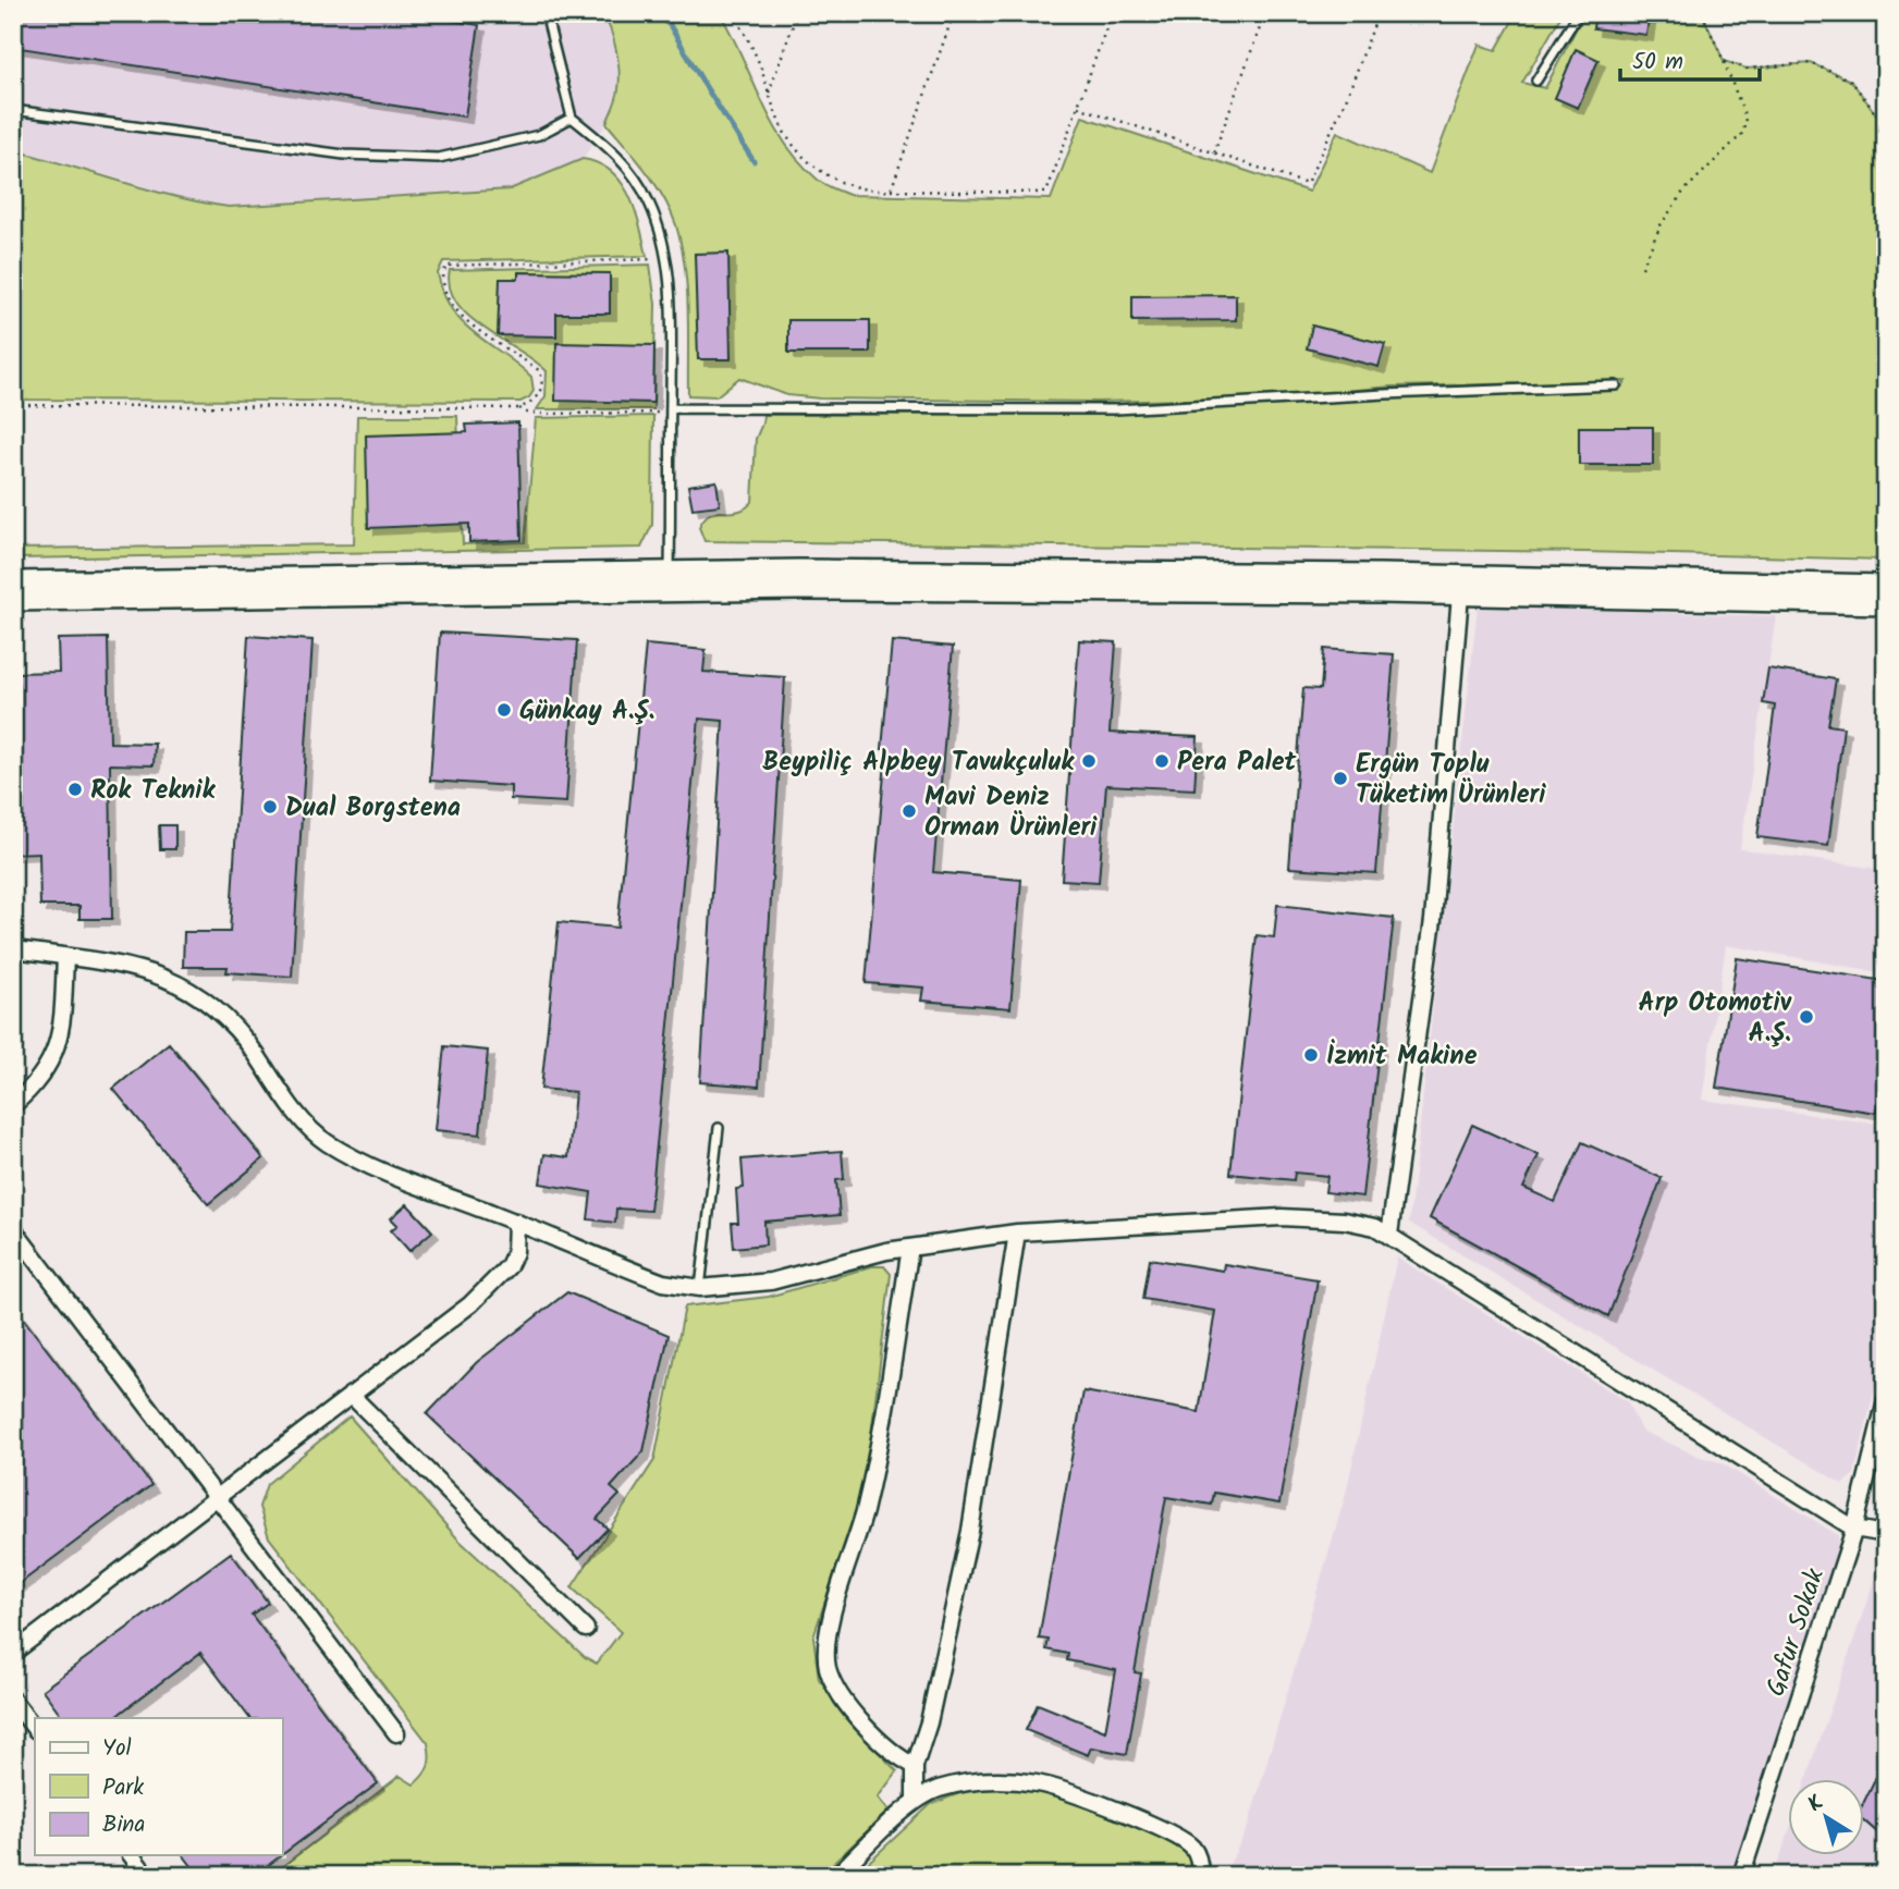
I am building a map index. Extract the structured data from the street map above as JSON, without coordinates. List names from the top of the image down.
{
  "streets": {
    "street": ["Gafur Sokak"]
  },
  "places": [
    "Günkay A.Ş.",
    "Beypiliç Alpbey Tavukçuluk",
    "Pera Palet",
    "Ergün Toplu Tüketim Ürünleri",
    "Rok Teknik",
    "Dual Borgstena",
    "Mavi Deniz Orman Ürünleri",
    "Arp Otomotiv A.Ş.",
    "İzmit Makine"
  ],
  "legend": ["Yol", "Park", "Bina"],
  "scale_bar": "50 m",
  "north": "top left"
}
